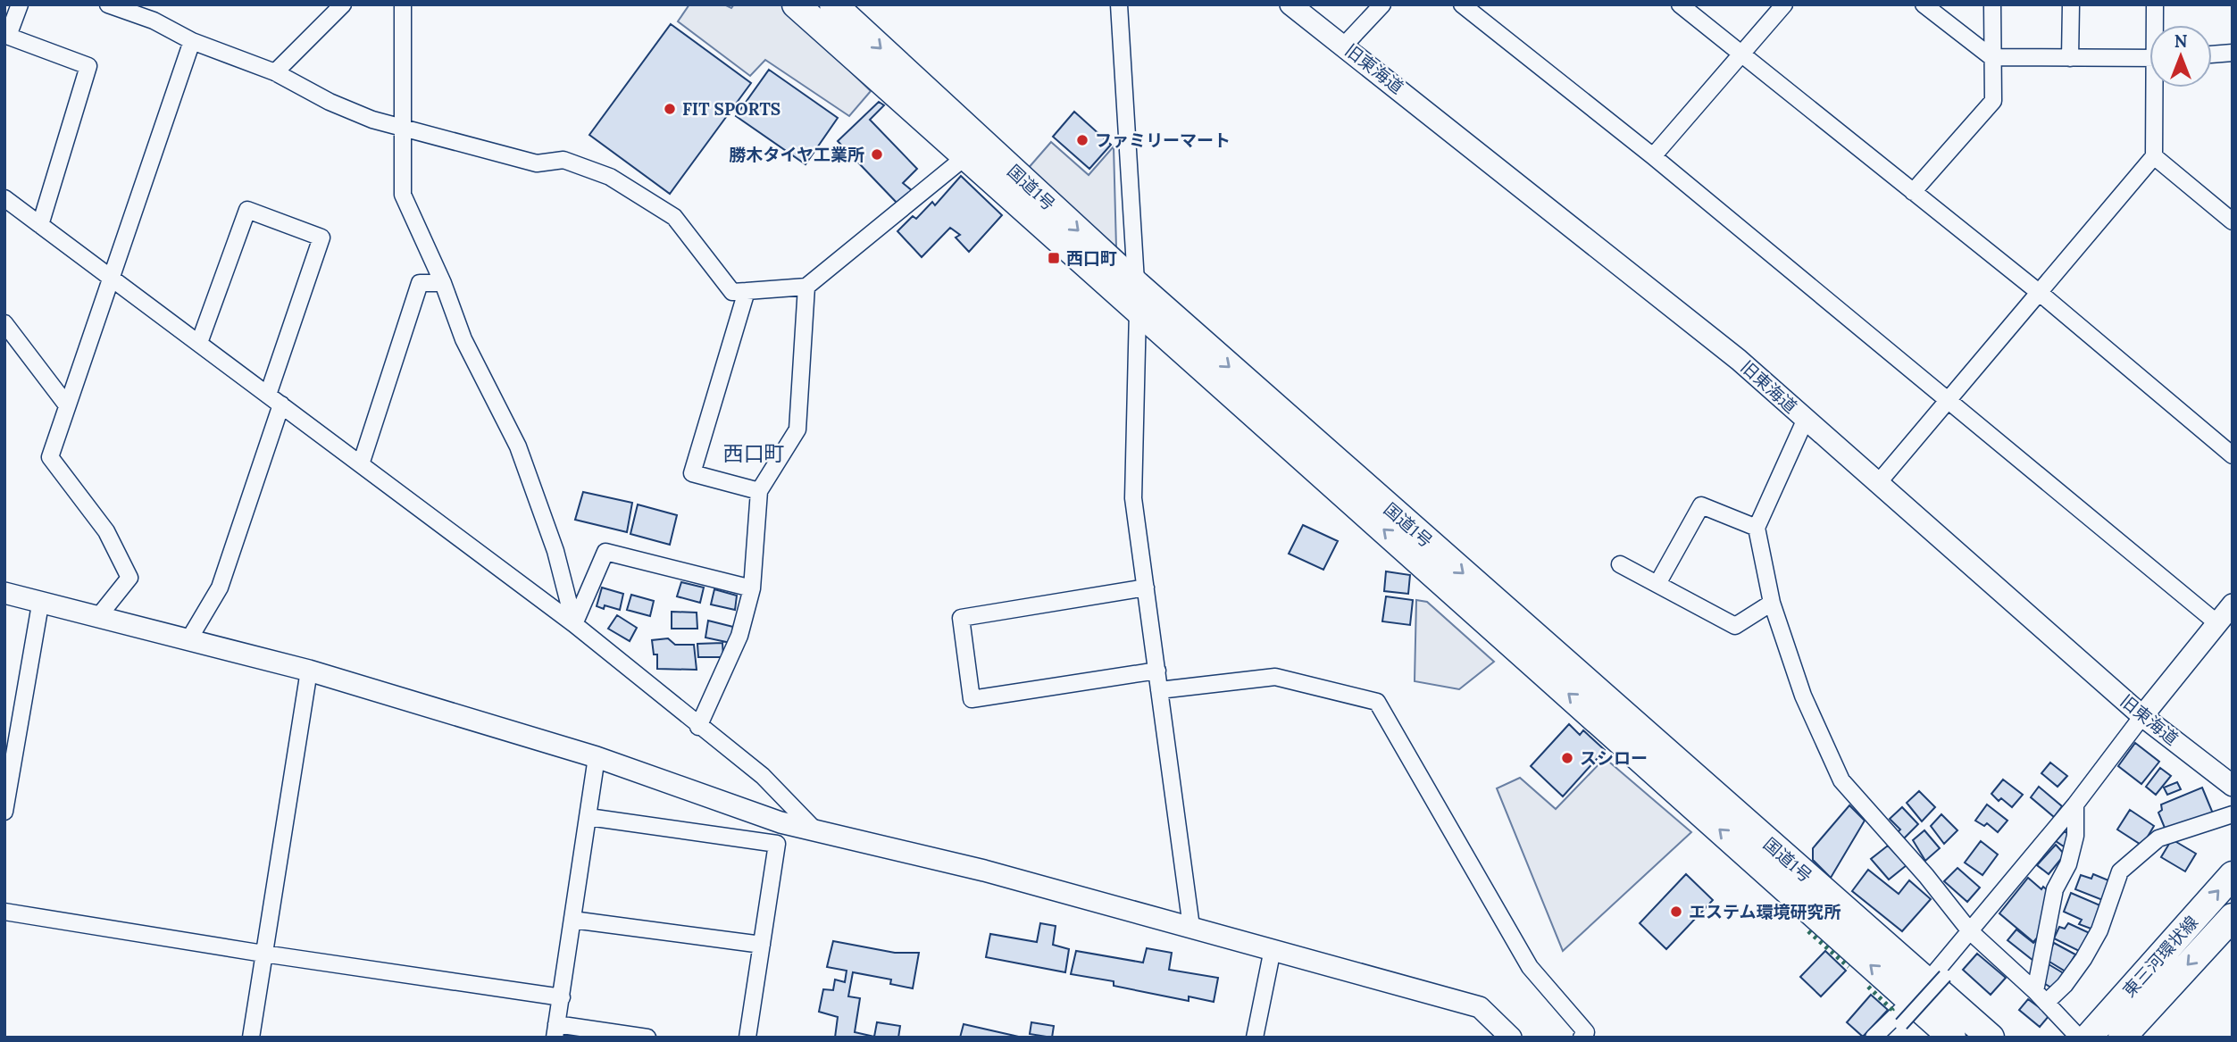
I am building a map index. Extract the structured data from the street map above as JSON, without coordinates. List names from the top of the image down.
{
  "streets": {
    "main road": ["国道1号", "東三河環状線"],
    "street": ["旧東海道"]
  },
  "districts": ["西口町"],
  "places": {
    "other": [
      "FIT SPORTS",
      "ファミリーマート",
      "勝木タイヤ工業所",
      "スシロー",
      "エステム環境研究所"
    ],
    "transit": ["西口町"]
  },
  "north": "top"
}
